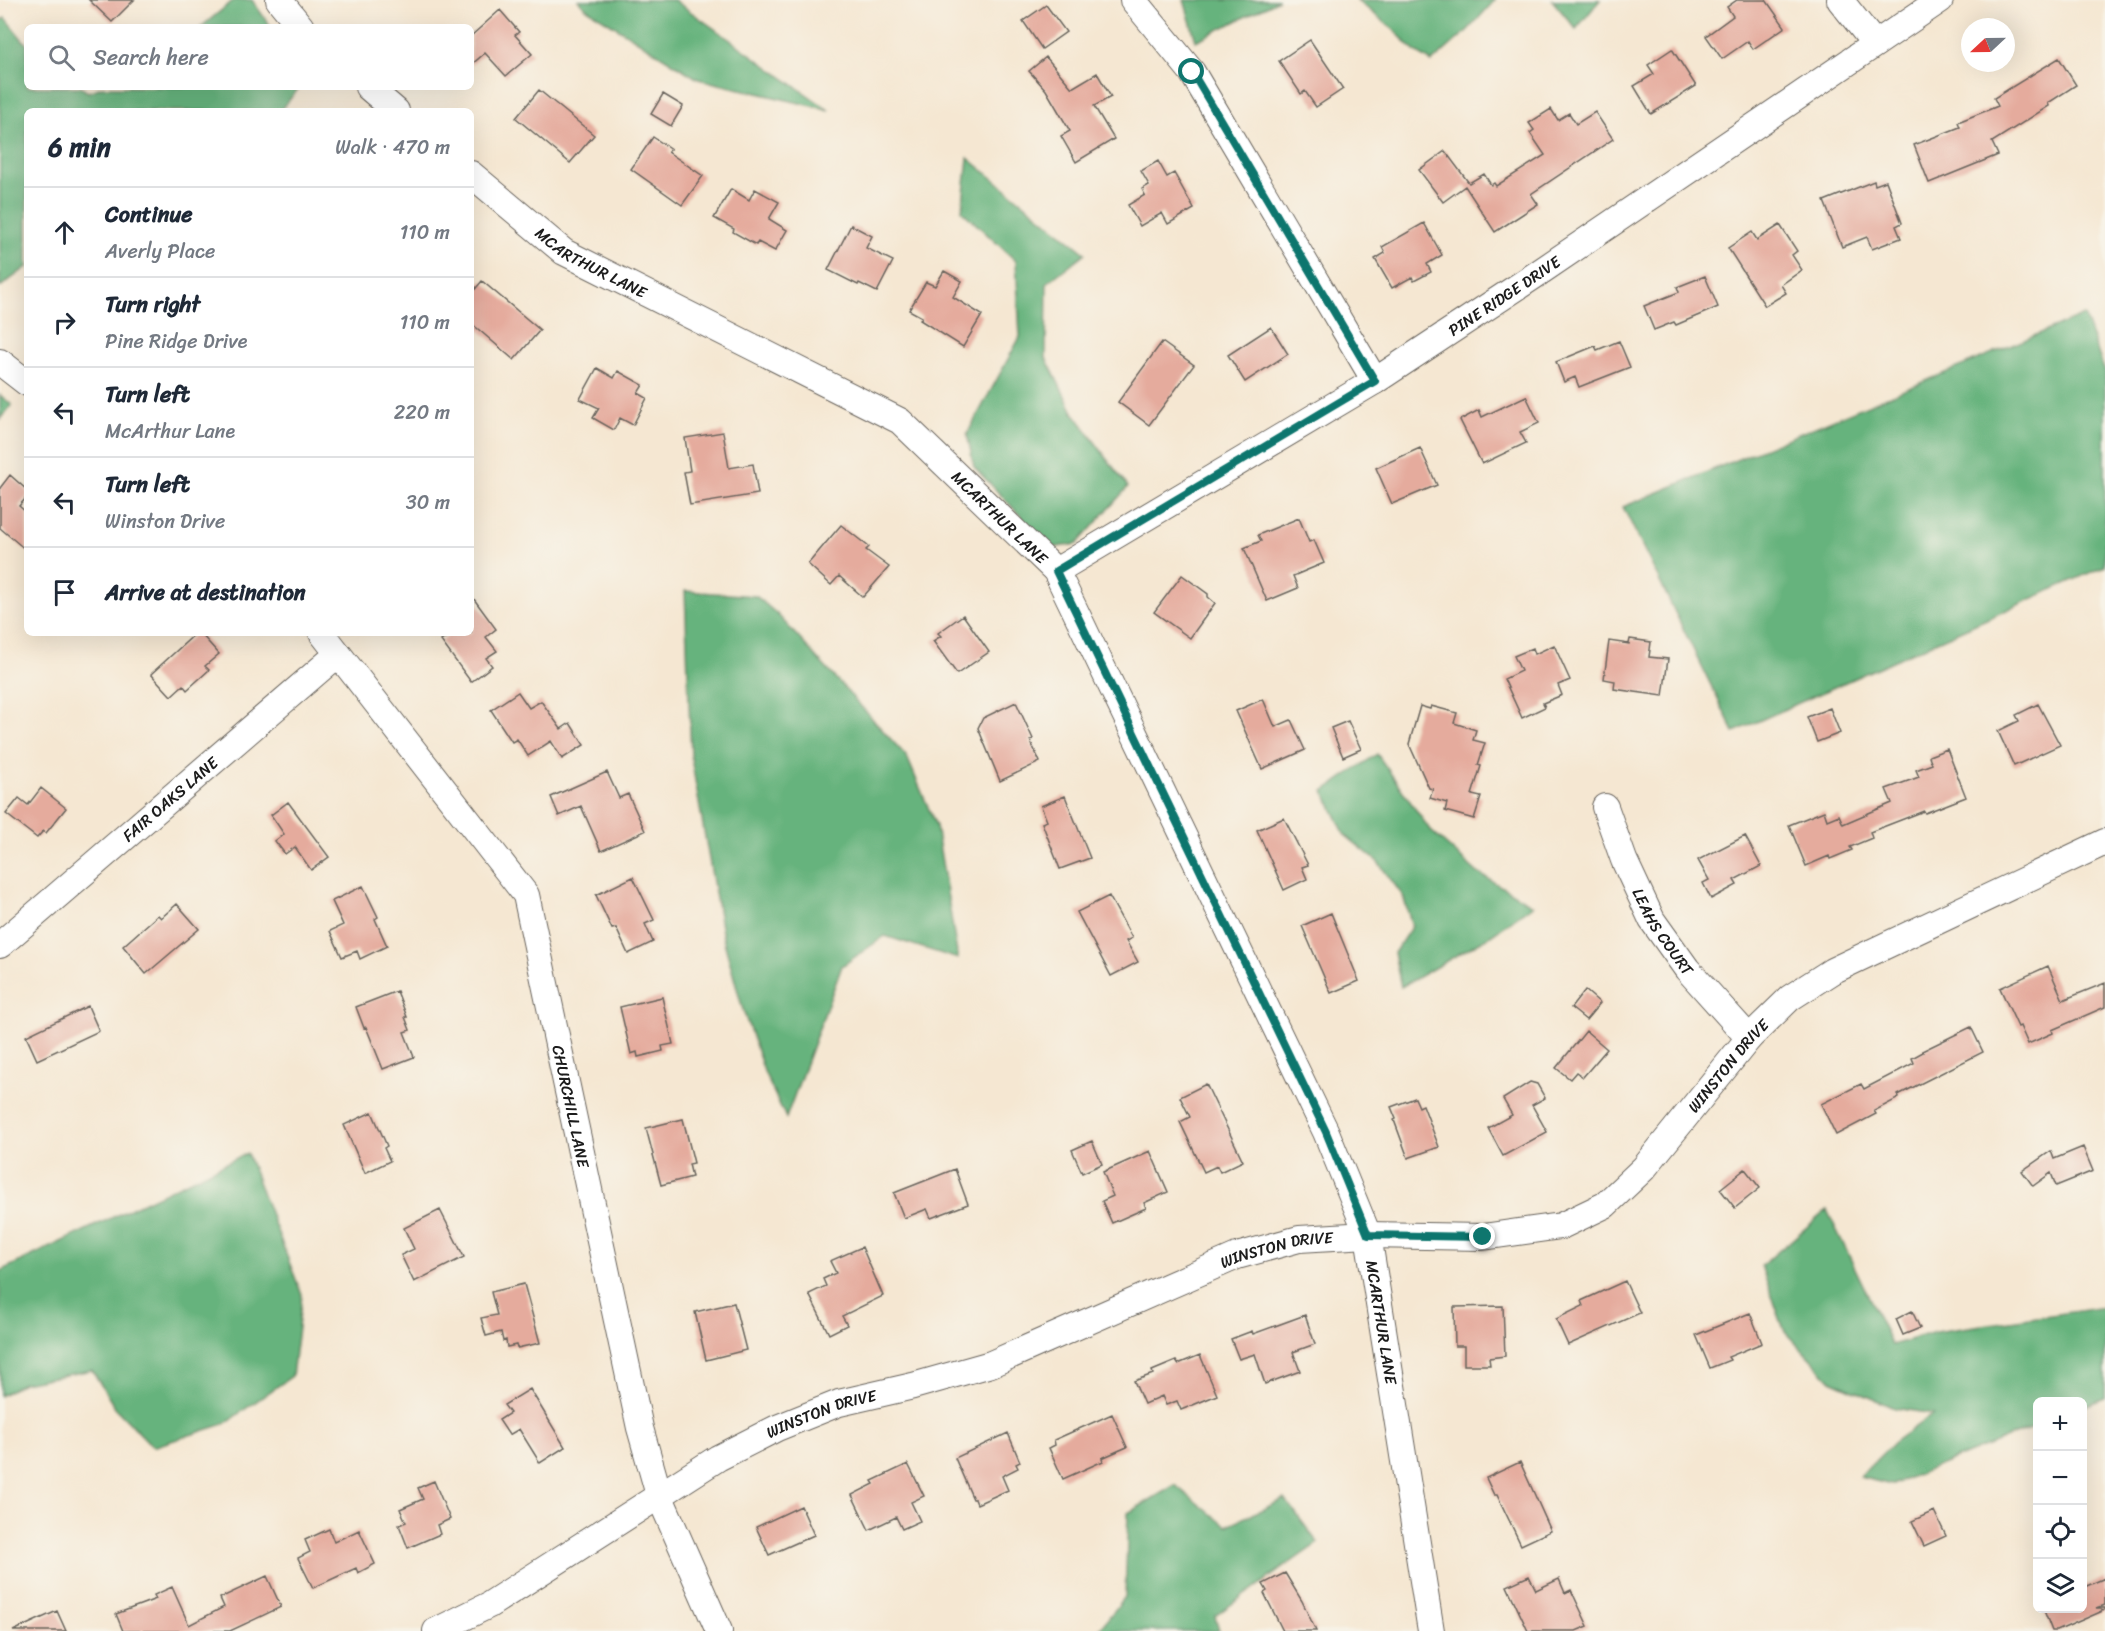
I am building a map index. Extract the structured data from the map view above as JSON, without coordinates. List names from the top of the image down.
{
  "streets": {
    "street": [
      "MCARTHUR LANE",
      "PINE RIDGE DRIVE",
      "FAIR OAKS LANE",
      "LEAHS COURT",
      "WINSTON DRIVE",
      "CHURCHILL LANE"
    ]
  },
  "crossings": [
    ["MCARTHUR LANE", "PINE RIDGE DRIVE"],
    ["MCARTHUR LANE", "WINSTON DRIVE"],
    ["FAIR OAKS LANE", "CHURCHILL LANE"],
    ["LEAHS COURT", "WINSTON DRIVE"],
    ["WINSTON DRIVE", "CHURCHILL LANE"]
  ],
  "north": "left",
  "page": {
    "search": "Search here",
    "heading": ["6 min", "Walk · 470 m"],
    "list": [
      ["Continue", "Averly Place", "110 m"],
      ["Turn right", "Pine Ridge Drive", "110 m"],
      ["Turn left", "McArthur Lane", "220 m"],
      ["Turn left", "Winston Drive", "30 m"],
      "Arrive at destination"
    ],
    "map_buttons": ["+", "−"]
  }
}
